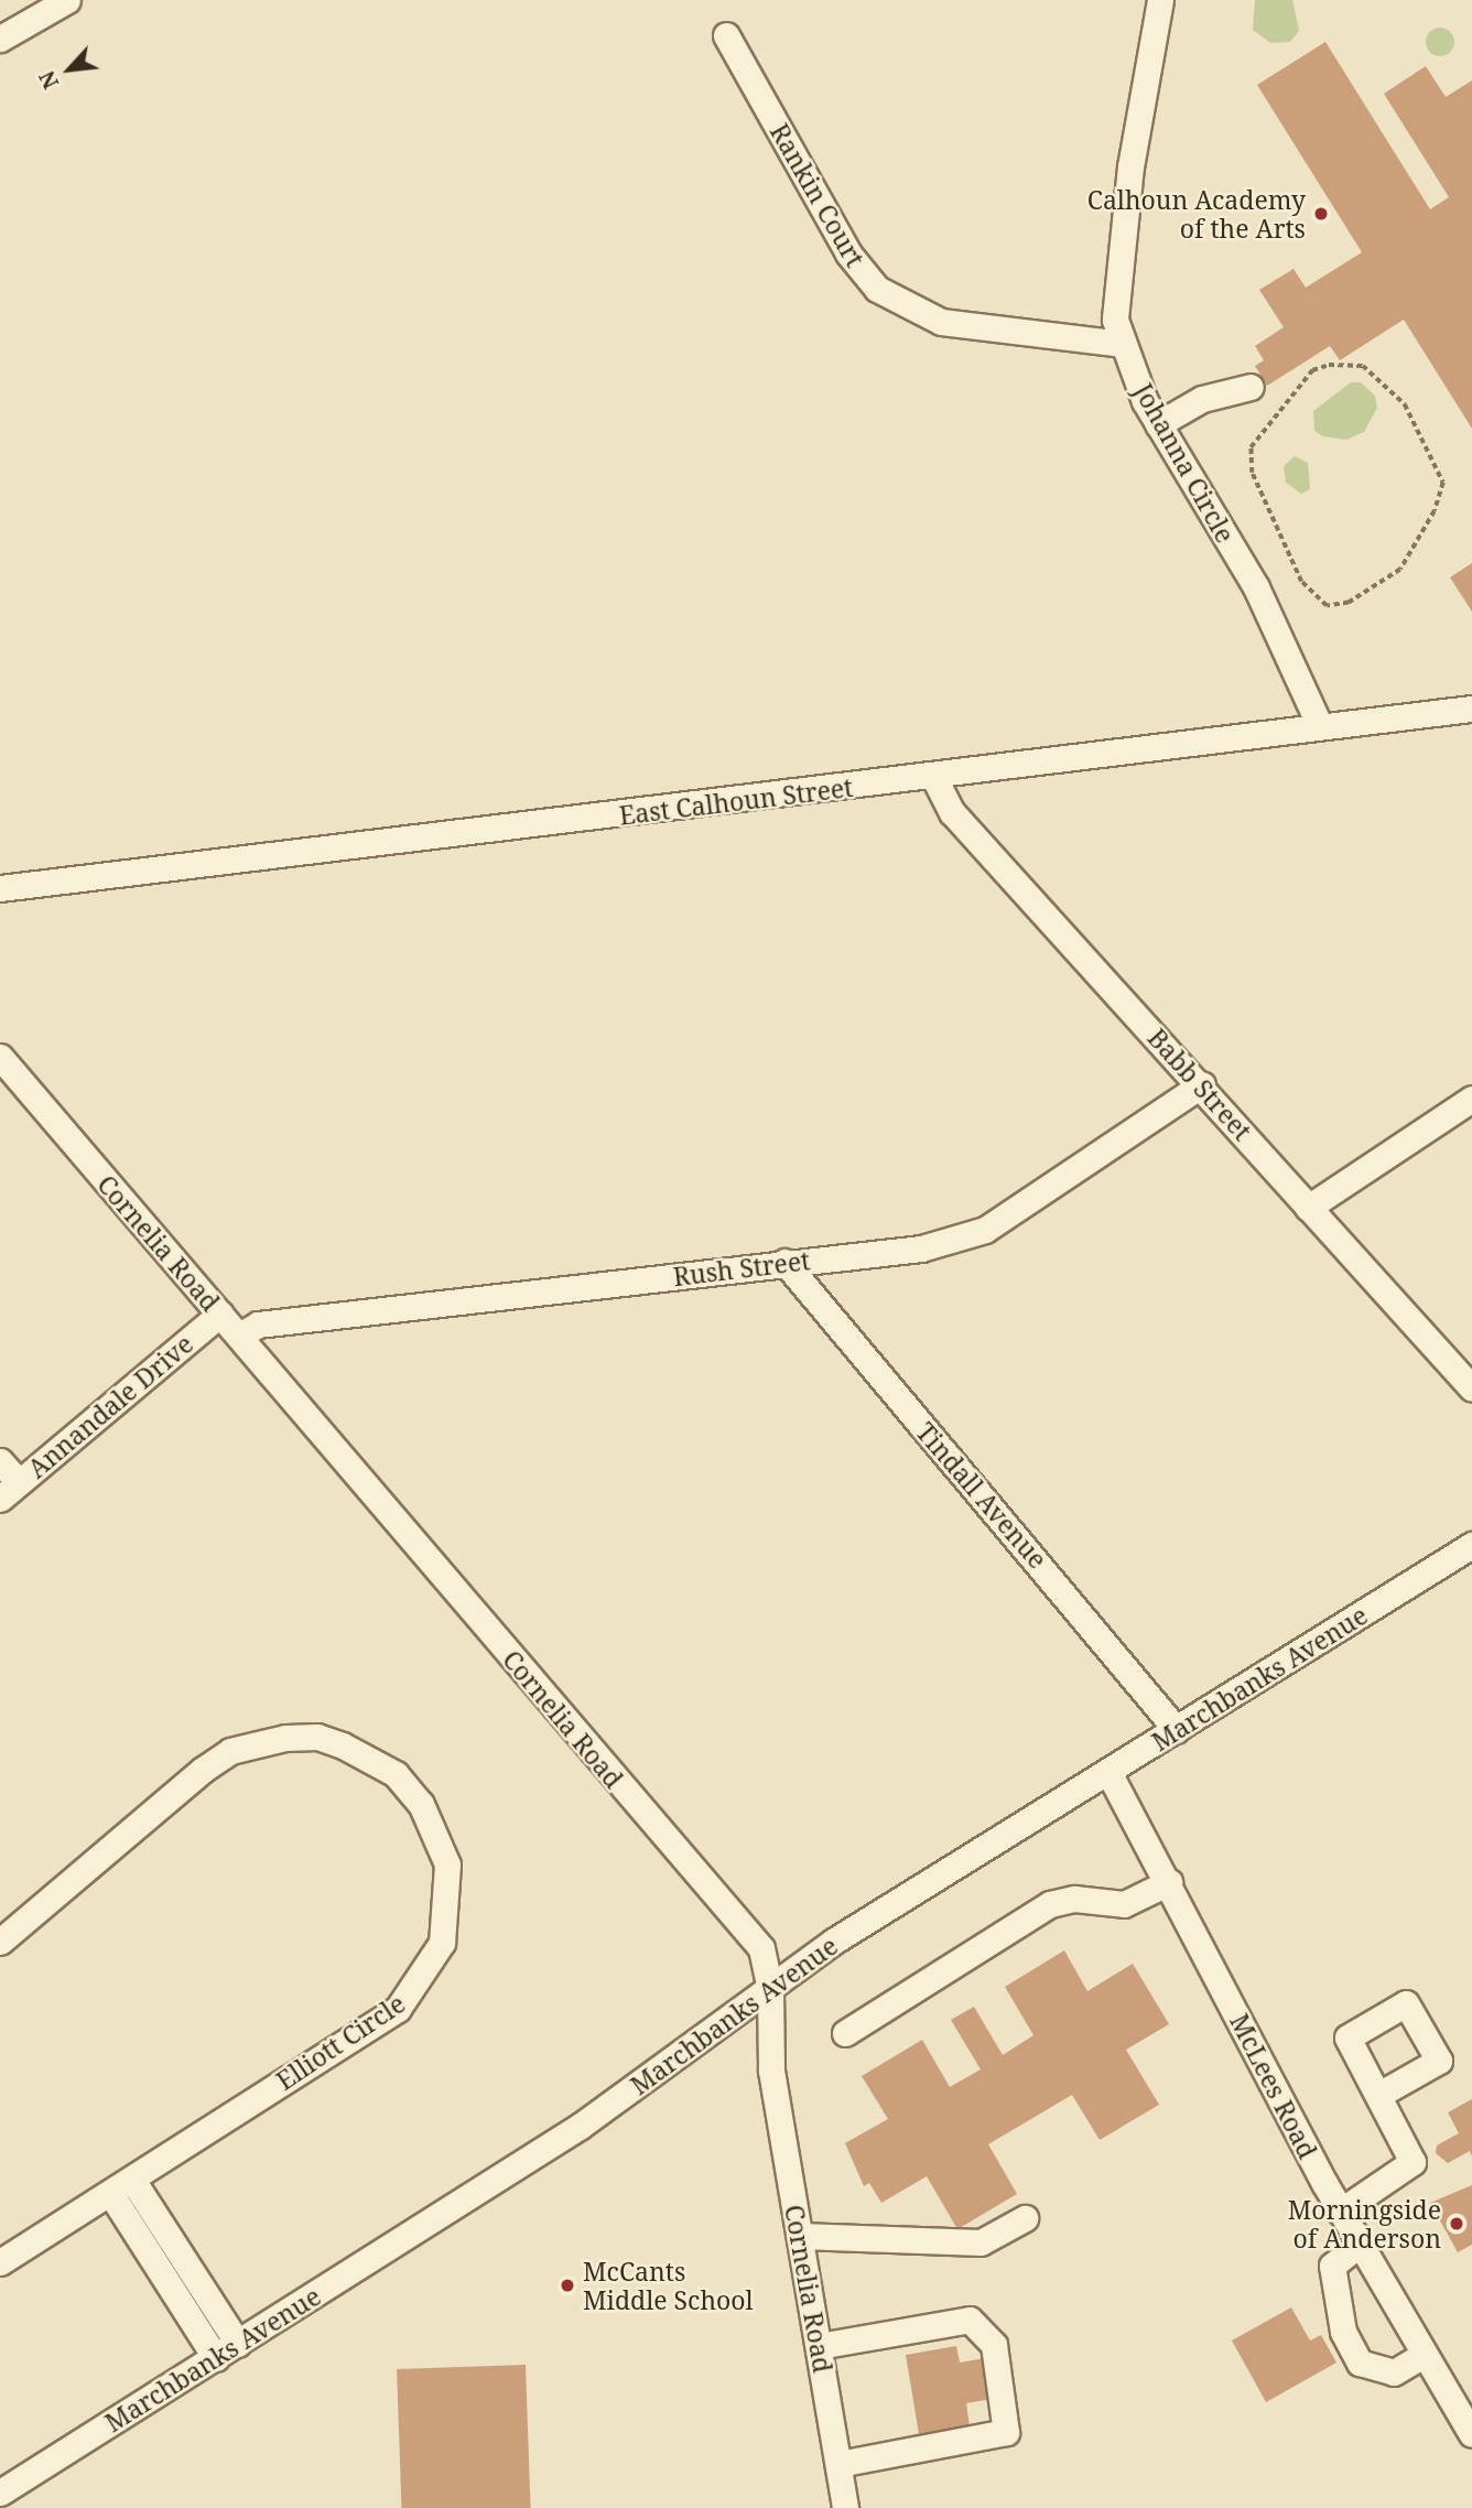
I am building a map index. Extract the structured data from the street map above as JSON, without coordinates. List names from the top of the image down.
{
  "streets": {
    "street": [
      "Rankin Court",
      "Johanna Circle",
      "East Calhoun Street",
      "Babb Street",
      "Cornelia Road",
      "Rush Street",
      "Annandale Drive",
      "Tindall Avenue",
      "Marchbanks Avenue",
      "Elliott Circle",
      "McLees Road"
    ]
  },
  "crossings": [
    ["Rankin Court", "Johanna Circle"],
    ["Johanna Circle", "East Calhoun Street"],
    ["East Calhoun Street", "Babb Street"],
    ["Babb Street", "Rush Street"],
    ["Cornelia Road", "Rush Street"],
    ["Cornelia Road", "Annandale Drive"],
    ["Cornelia Road", "Marchbanks Avenue"],
    ["Rush Street", "Tindall Avenue"],
    ["Tindall Avenue", "Marchbanks Avenue"],
    ["Marchbanks Avenue", "McLees Road"]
  ],
  "places": ["Calhoun Academy of the Arts", "Morningside of Anderson", "McCants Middle School"],
  "north": "bottom left"
}
